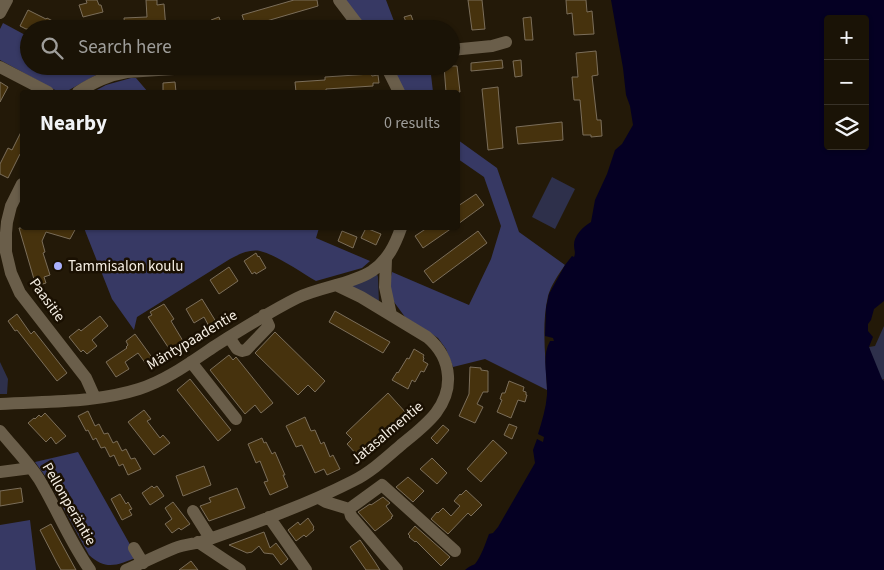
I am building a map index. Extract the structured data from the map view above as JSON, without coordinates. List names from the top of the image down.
{
  "streets": {
    "street": [
      "Paasitie",
      "Mäntypaadentie",
      "Jatasalmentie",
      "Pellonperäntie"
    ]
  },
  "crossings": [
    ["Paasitie", "Mäntypaadentie"],
    ["Mäntypaadentie", "Jatasalmentie"]
  ],
  "places": ["Tammisalon koulu"],
  "page": {
    "map_buttons": ["+", "−"],
    "search": "Search here",
    "heading": ["Nearby", "0 results"]
  }
}
